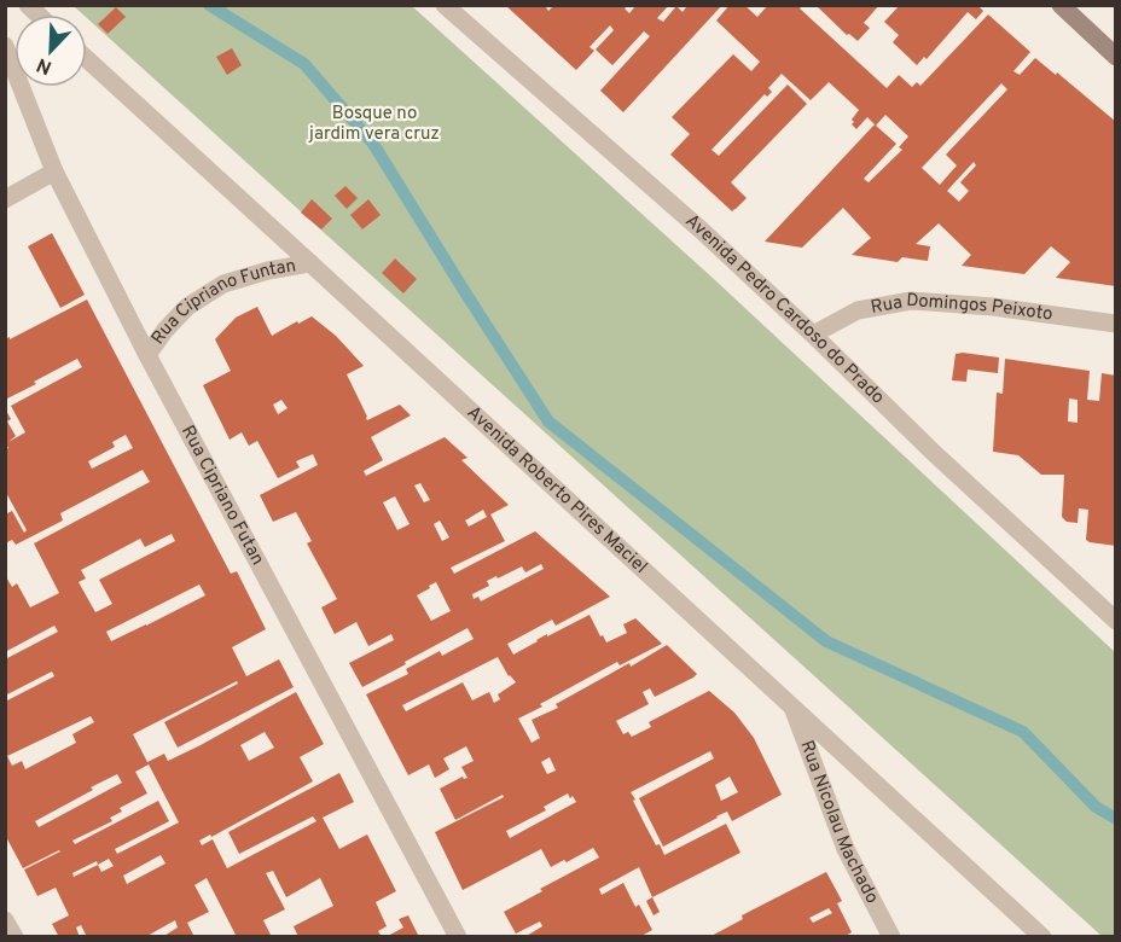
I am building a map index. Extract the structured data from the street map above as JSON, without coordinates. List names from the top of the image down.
{
  "streets": {
    "street": [
      "Rua Cipriano Funtan",
      "Avenida Pedro Cardoso do Prado",
      "Rua Domingos Peixoto",
      "Avenida Roberto Pires Maciel",
      "Rua Cipriano Futan",
      "Rua Nicolau Machado"
    ]
  },
  "crossings": [
    ["Rua Cipriano Funtan", "Avenida Roberto Pires Maciel"],
    ["Rua Cipriano Funtan", "Rua Cipriano Futan"],
    ["Avenida Pedro Cardoso do Prado", "Rua Domingos Peixoto"],
    ["Avenida Roberto Pires Maciel", "Rua Nicolau Machado"]
  ],
  "parks": ["Bosque no jardim vera cruz"],
  "north": "bottom left"
}
